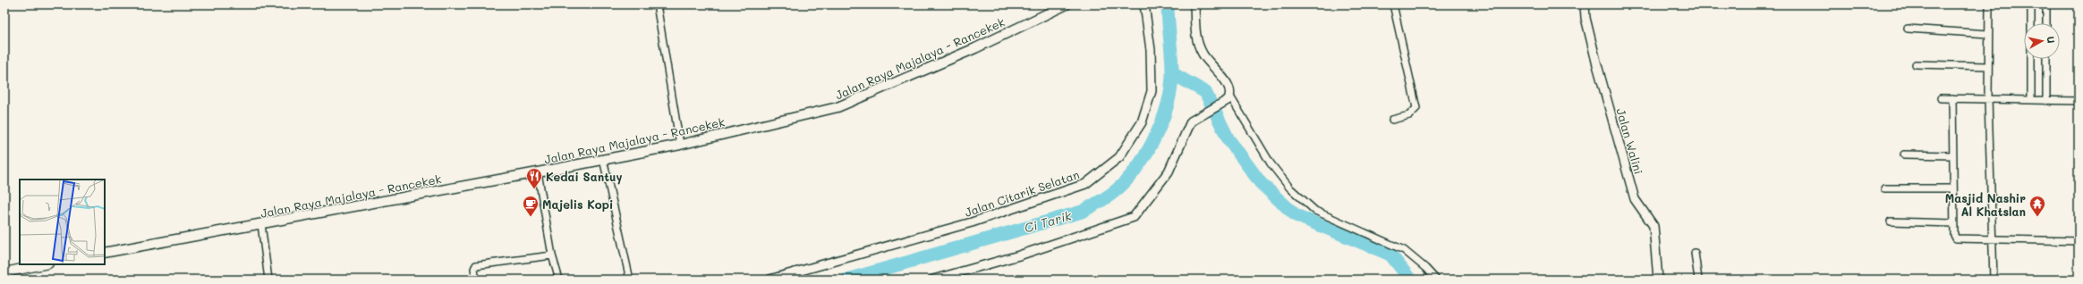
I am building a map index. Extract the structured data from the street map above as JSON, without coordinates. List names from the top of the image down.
{
  "streets": {
    "main road": ["Jalan Raya Majalaya - Rancekek"],
    "street": ["Jalan Walini", "Jalan Citarik Selatan"]
  },
  "water": ["Ci Tarik"],
  "places": {
    "restaurant": ["Kedai Santuy"],
    "cafe": ["Majelis Kopi"],
    "temple": ["Masjid Nashir Al Khatslan"]
  },
  "north": "right"
}
